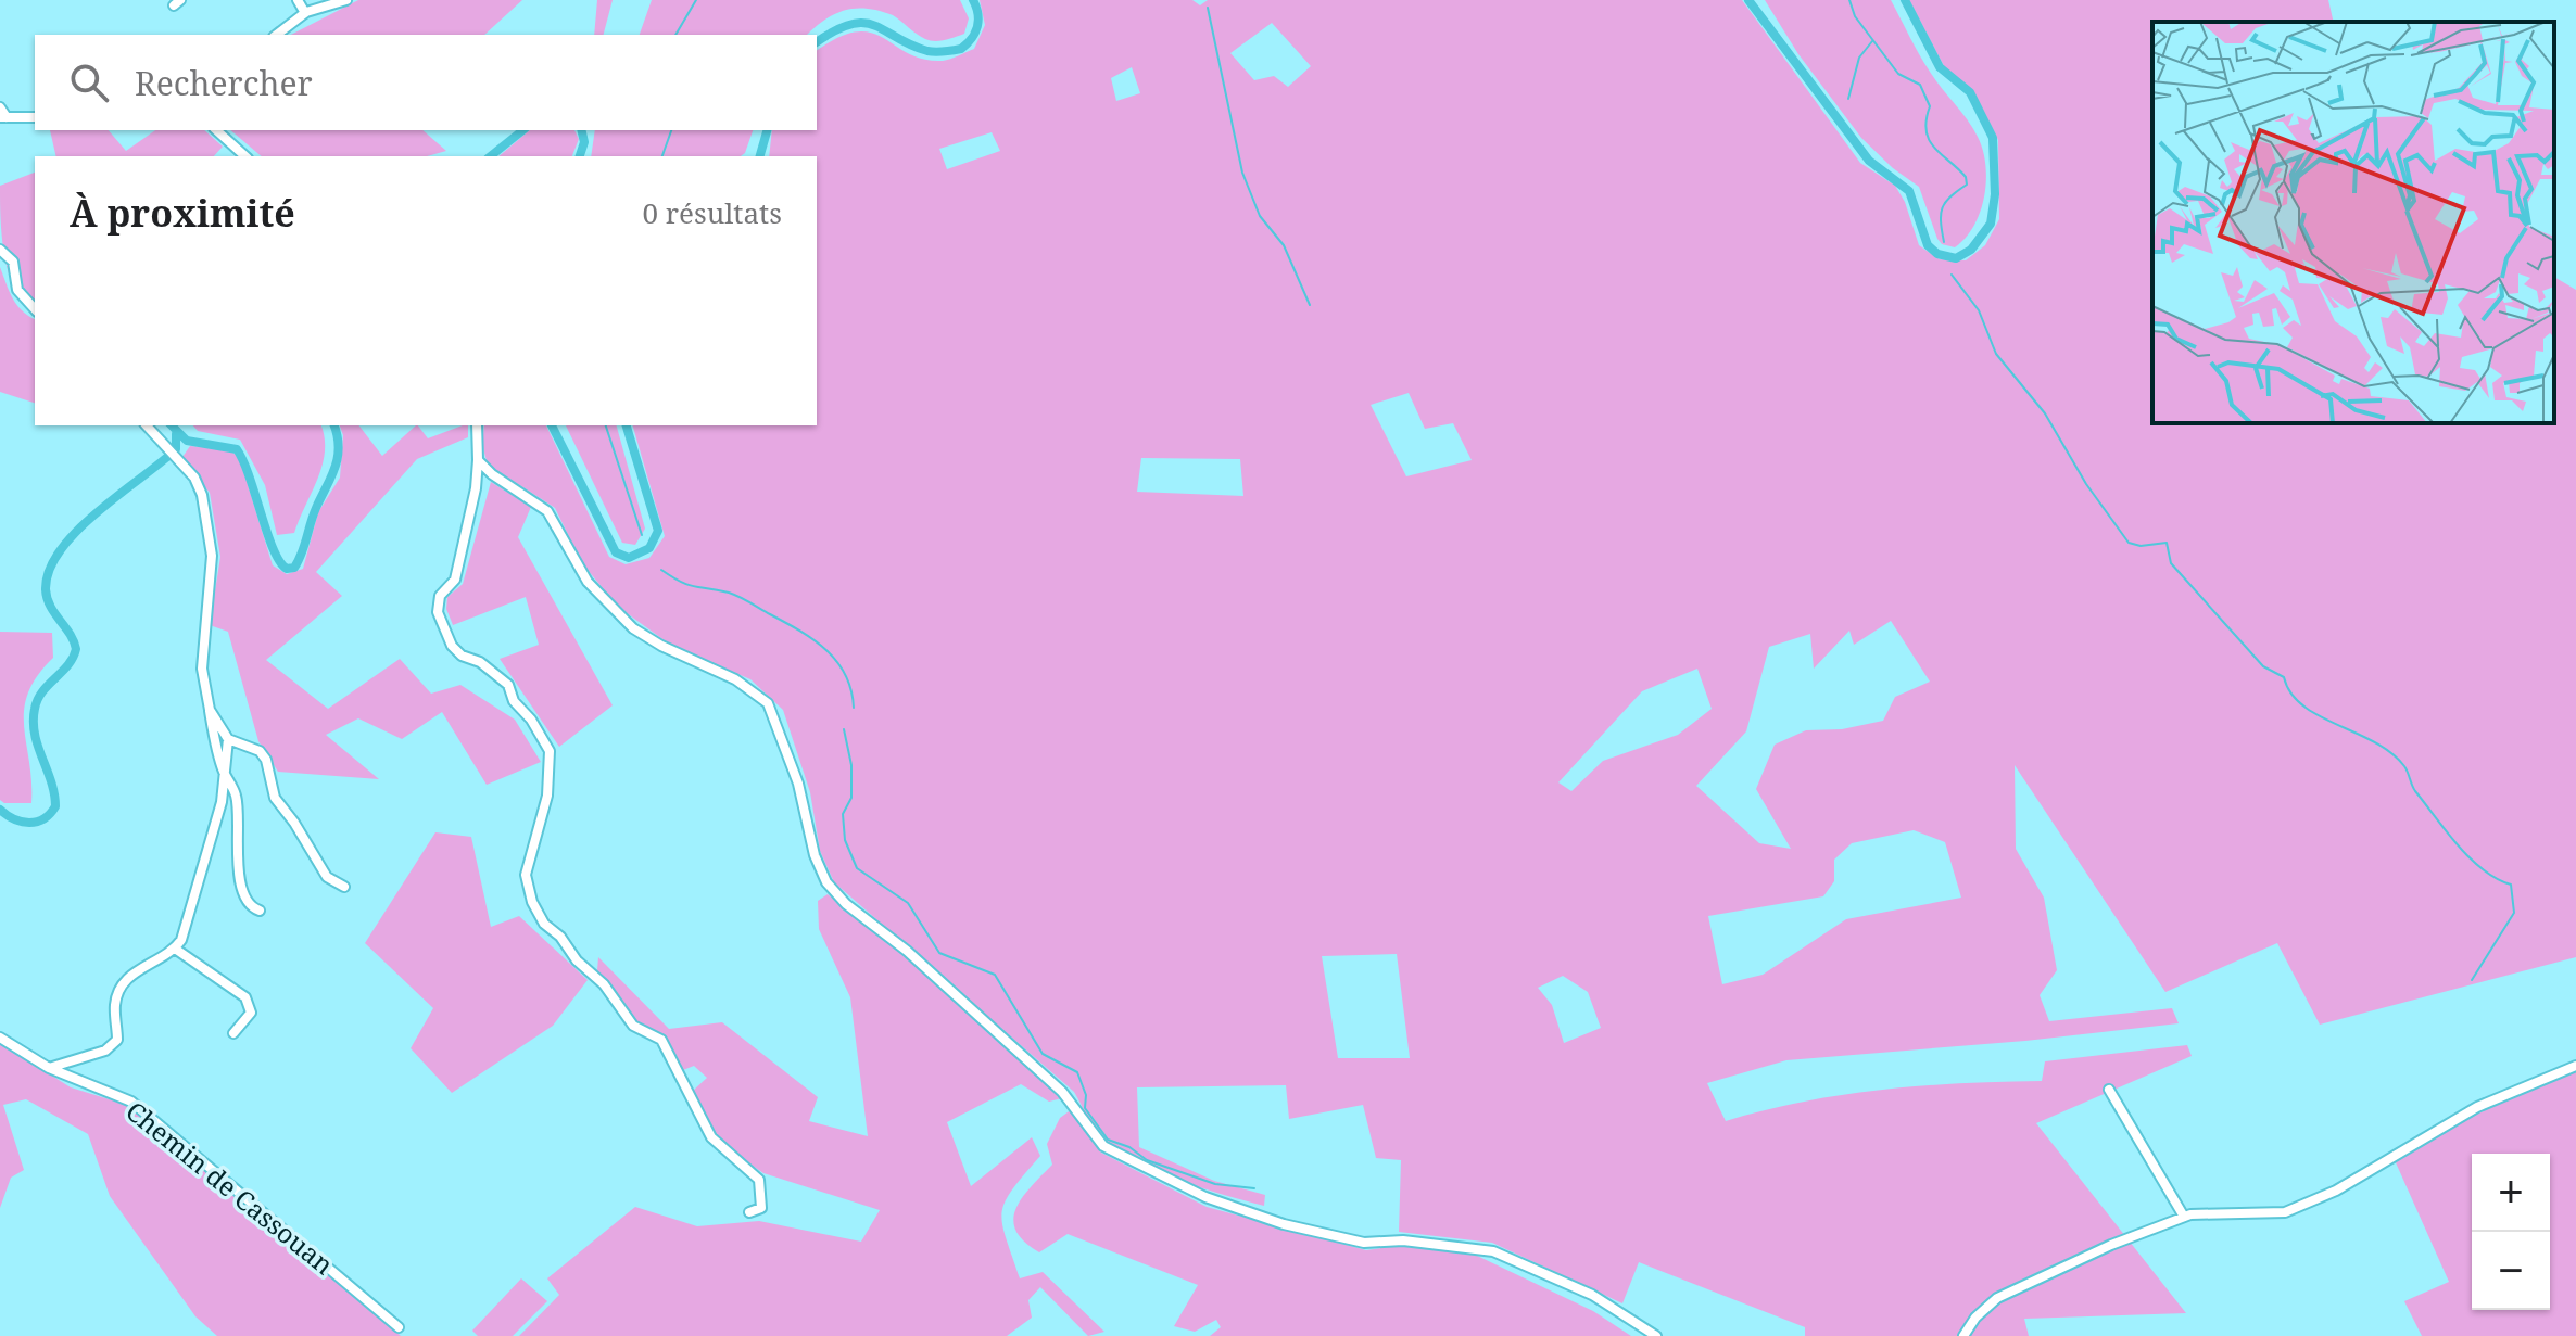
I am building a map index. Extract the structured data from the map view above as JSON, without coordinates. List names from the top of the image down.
{
  "streets": {
    "street": ["Chemin de Cassouan"]
  },
  "page": {
    "search": "Rechercher",
    "heading": ["À proximité", "0 résultats"],
    "map_buttons": ["+", "−"]
  }
}
